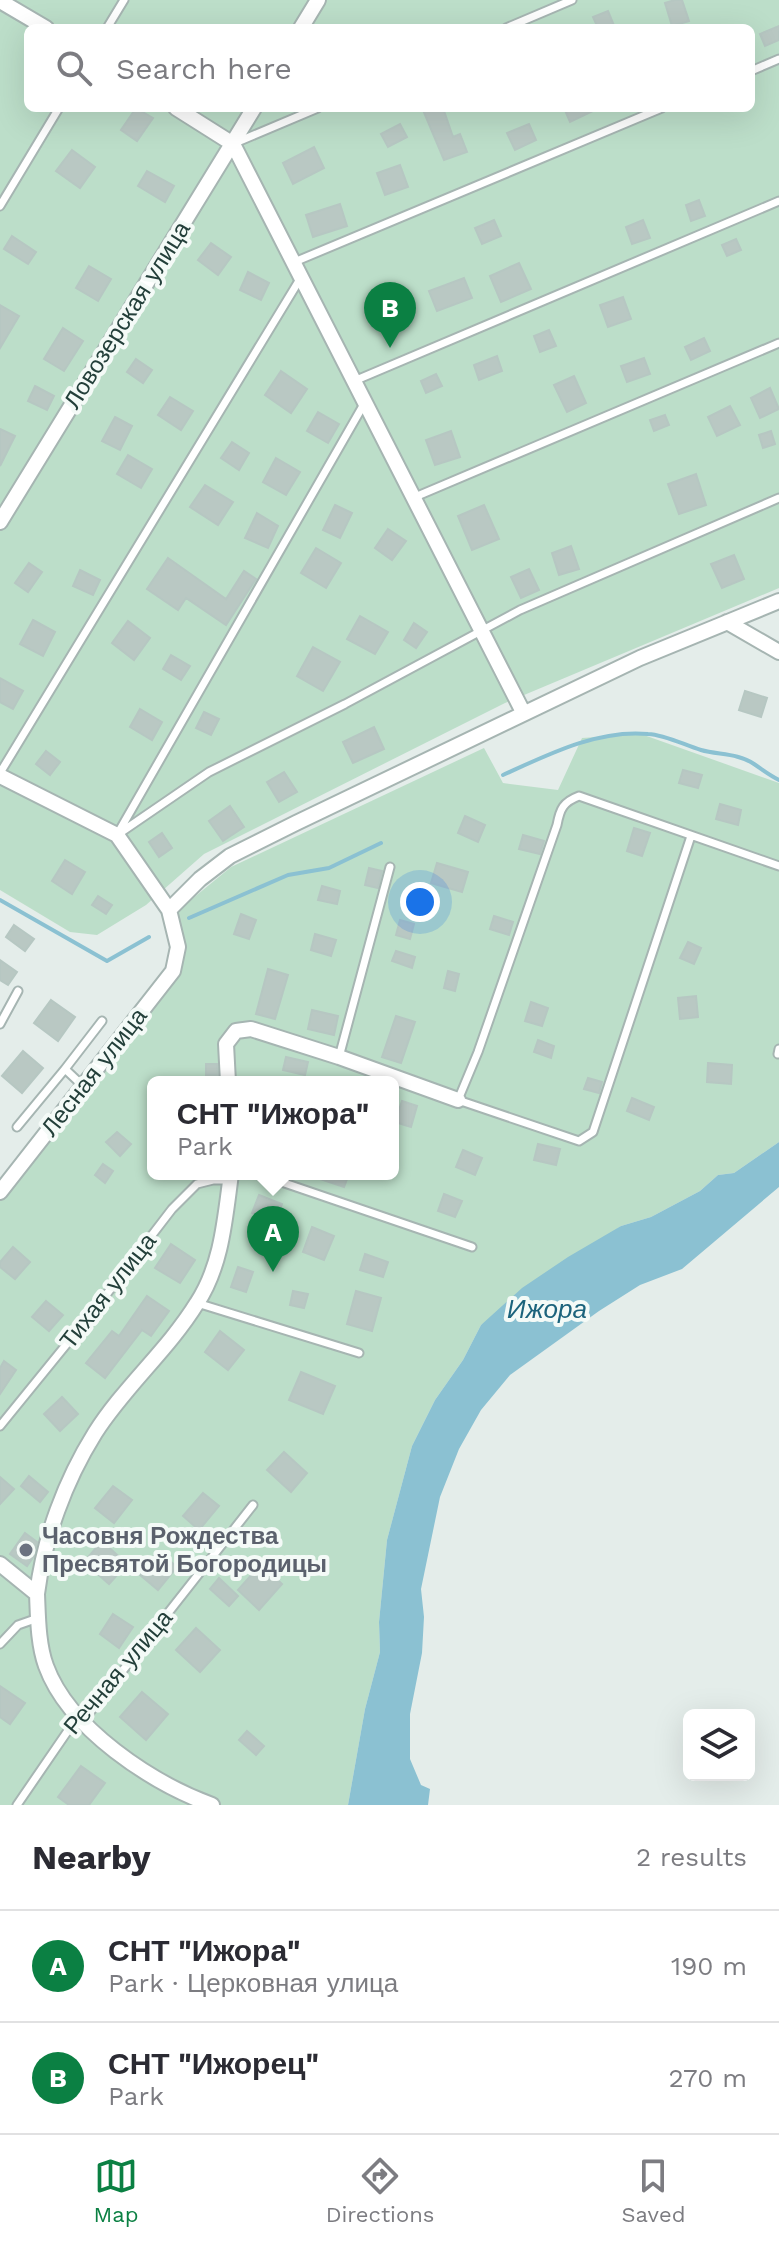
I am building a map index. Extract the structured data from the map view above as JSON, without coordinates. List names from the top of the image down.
{
  "streets": {
    "street": ["Ловозерская улица", "Лесная улица"],
    "lane": ["Тихая улица", "Речная улица"]
  },
  "water": ["Ижора"],
  "places": ["Часовня Рождества Пресвятой Богородицы"],
  "page": {
    "search": "Search here",
    "pins": ["B", "A"],
    "popup": ["СНТ \"Ижора\"", "Park"],
    "heading": ["Nearby", "2 results"],
    "list": [
      {
        "mark": "A",
        "name": "СНТ \"Ижора\"",
        "note": "Park · Церковная улица",
        "value": "190 m"
      },
      {
        "mark": "B",
        "name": "СНТ \"Ижорец\"",
        "note": "Park",
        "value": "270 m"
      }
    ],
    "nav": ["Map", "Directions", "Saved"]
  }
}
